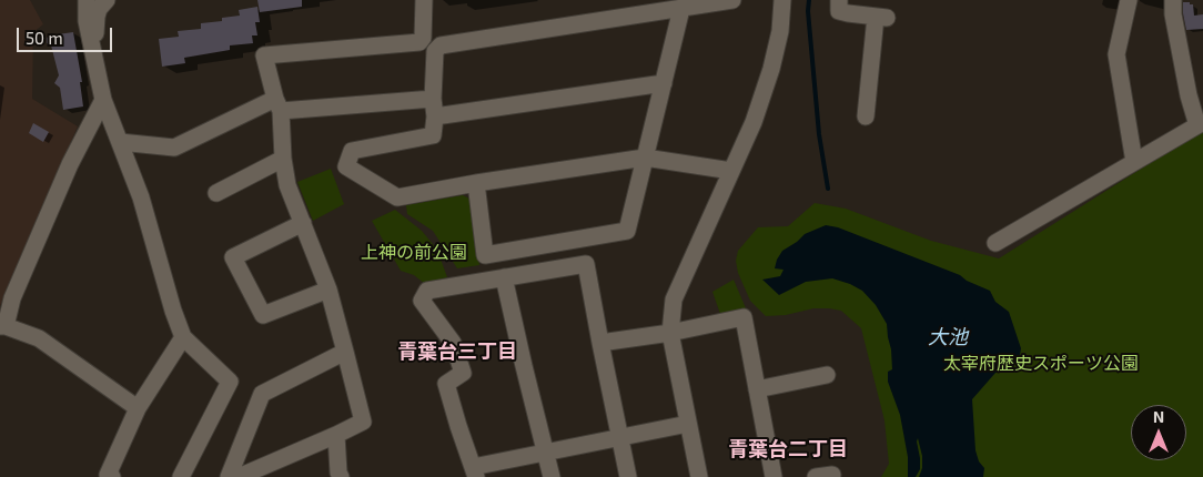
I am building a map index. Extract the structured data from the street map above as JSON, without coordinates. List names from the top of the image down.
{
  "districts": ["青葉台三丁目", "青葉台二丁目"],
  "water": ["大池"],
  "parks": ["上神の前公園", "太宰府歴史スポーツ公園"],
  "scale_bar": "50 m",
  "north": "top"
}
